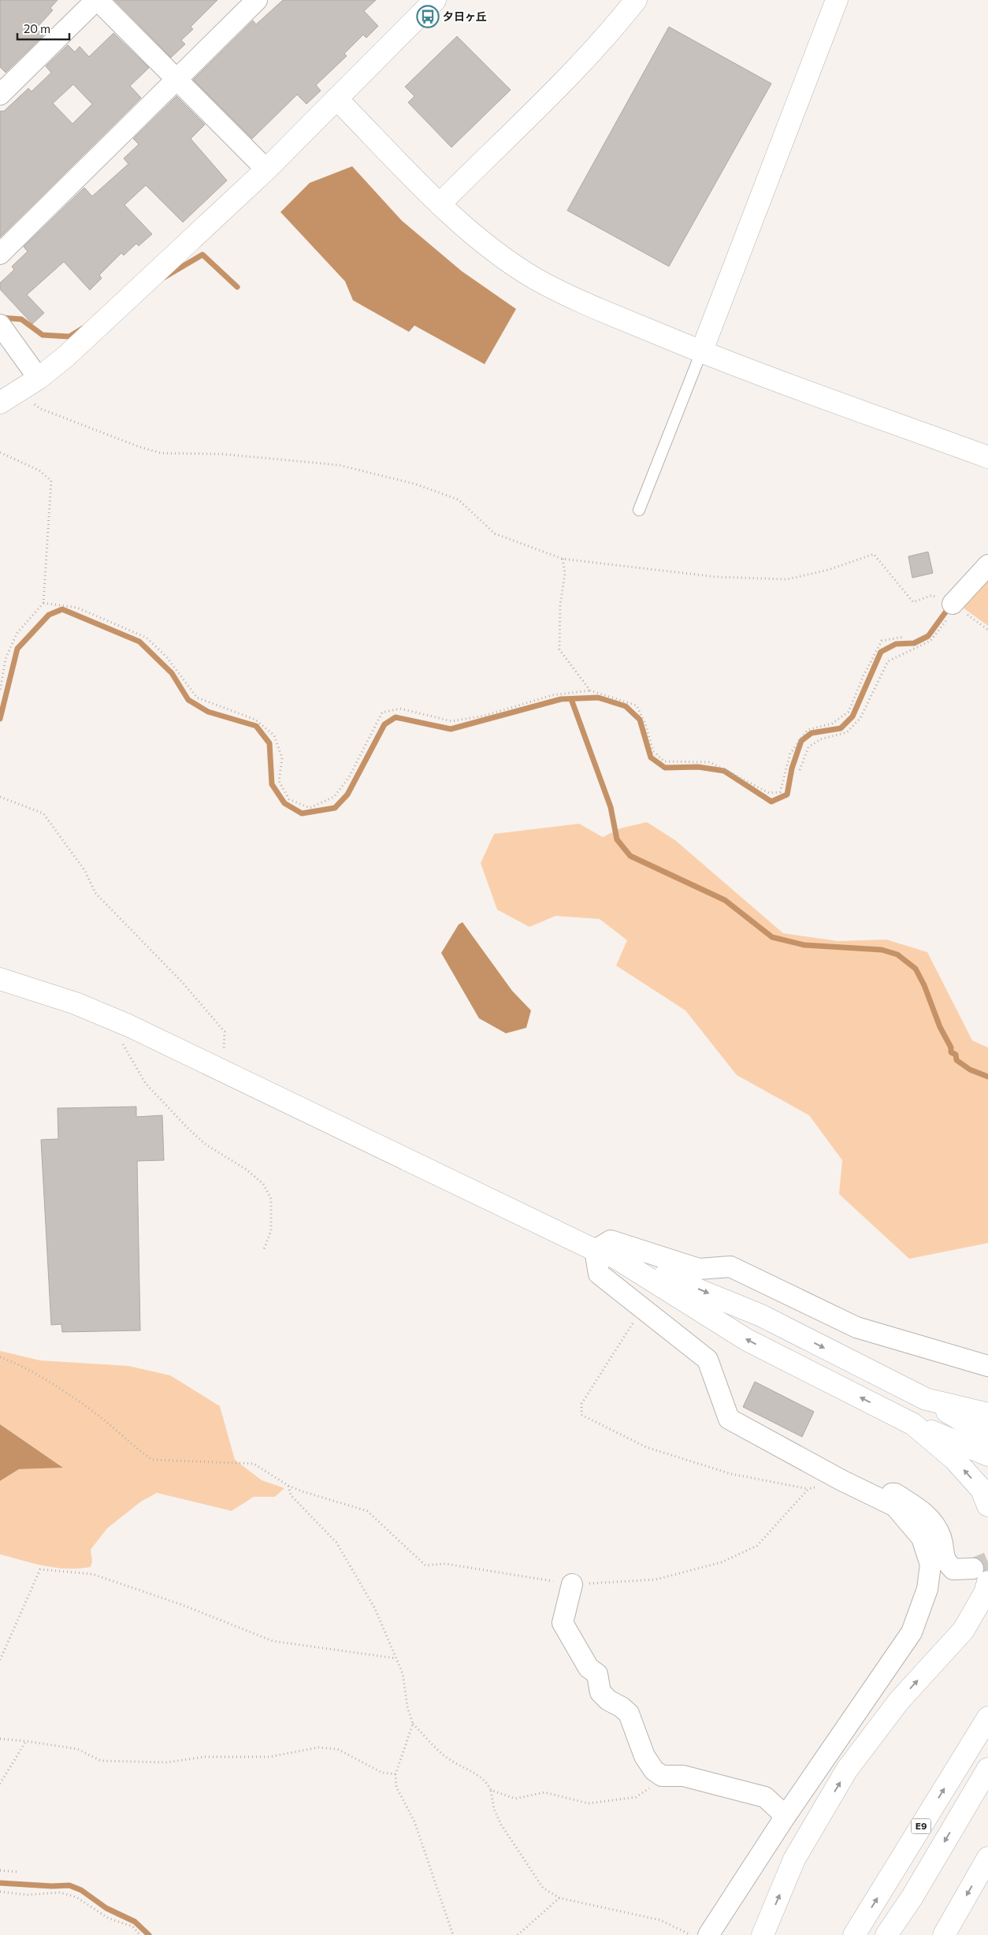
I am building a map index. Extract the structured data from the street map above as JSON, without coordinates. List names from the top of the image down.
{
  "streets": {
    "main road": ["E9"]
  },
  "places": {
    "bus stop": ["夕日ヶ丘"]
  },
  "scale_bar": "20 m"
}
